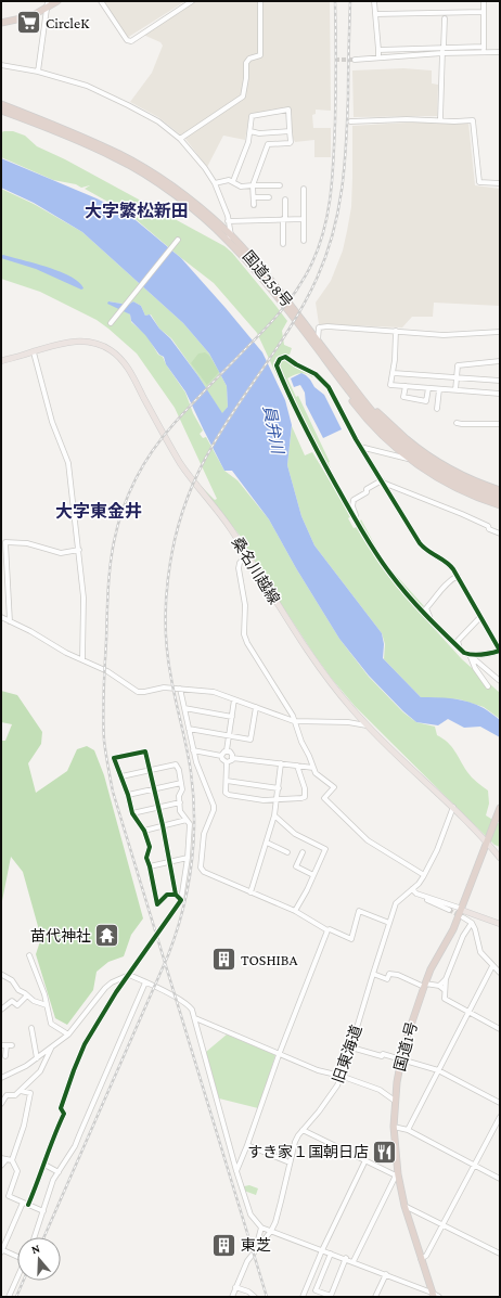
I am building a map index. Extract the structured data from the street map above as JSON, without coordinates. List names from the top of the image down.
{
  "streets": {
    "highway": ["国道258号", "国道1号"],
    "main road": ["桑名川越線"],
    "street": ["旧東海道"]
  },
  "crossings": [
    ["桑名川越線", "国道1号"],
    ["桑名川越線", "旧東海道"]
  ],
  "districts": ["大字繁松新田", "大字東金井"],
  "water": ["員弁川"],
  "places": {
    "supermarket": ["CircleK"],
    "temple": ["苗代神社"],
    "building": ["TOSHIBA", "東芝"],
    "restaurant": ["すき家１国朝日店"]
  },
  "north": "top"
}
